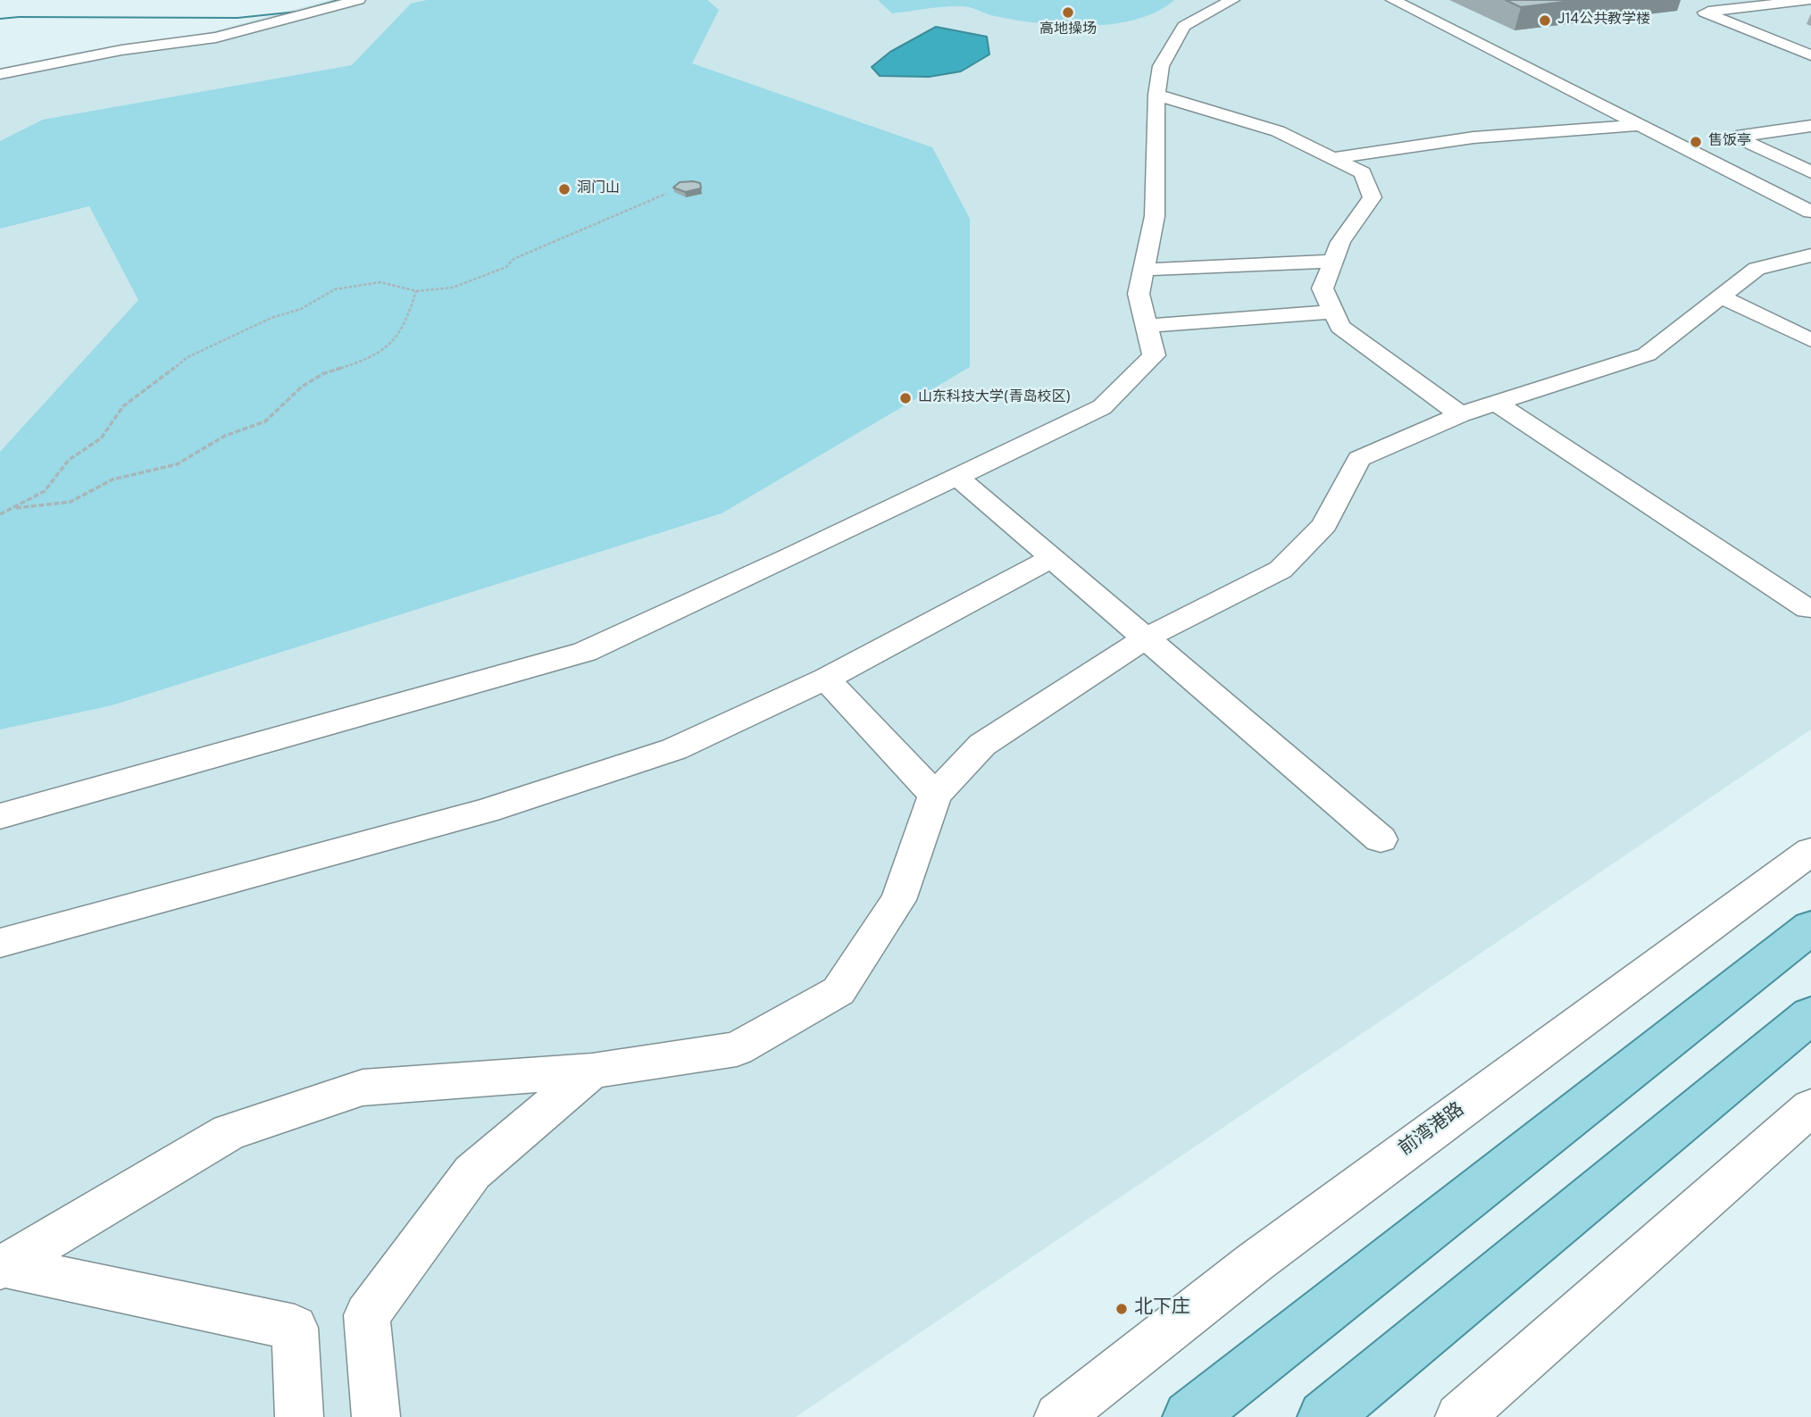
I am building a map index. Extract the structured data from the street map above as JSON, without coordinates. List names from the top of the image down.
{
  "streets": {
    "street": ["前湾港路"]
  },
  "places": [
    "高地操场",
    "J14公共教学楼",
    "售饭亭",
    "洞门山",
    "山东科技大学(青岛校区)",
    "北下庄"
  ]
}
